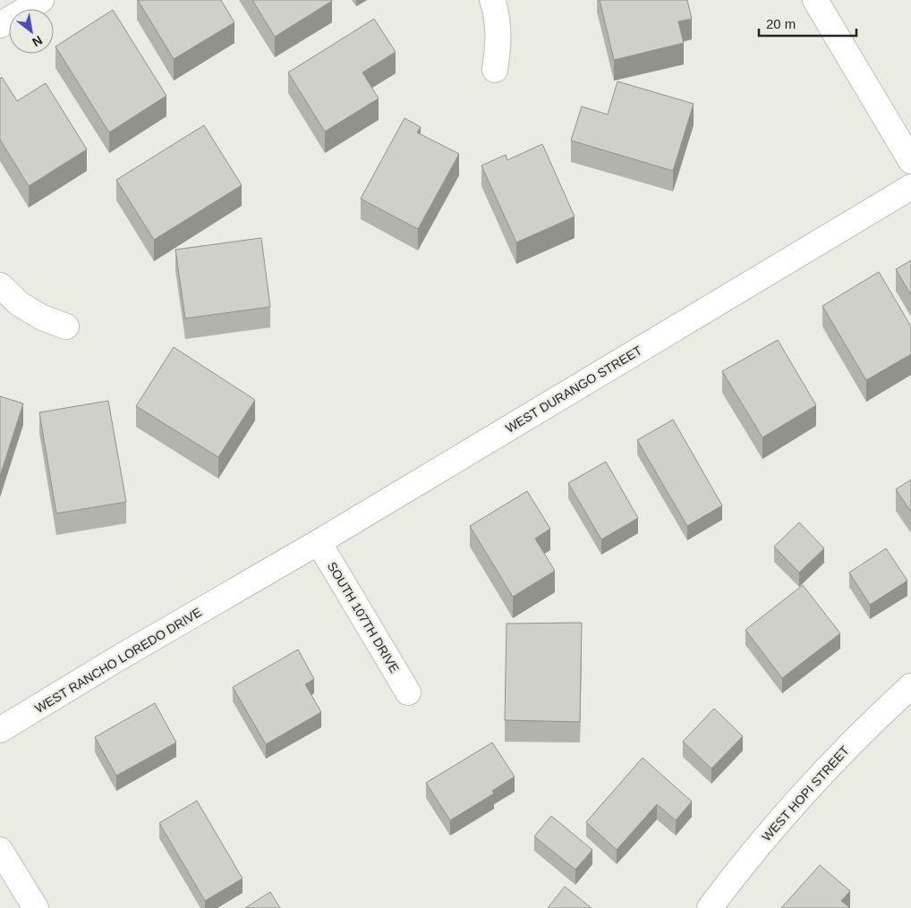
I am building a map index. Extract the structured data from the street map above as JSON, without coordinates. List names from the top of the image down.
{
  "streets": {
    "street": [
      "WEST DURANGO STREET",
      "SOUTH 107TH DRIVE",
      "WEST RANCHO LOREDO DRIVE",
      "WEST HOPI STREET"
    ]
  },
  "crossings": [
    ["WEST DURANGO STREET", "SOUTH 107TH DRIVE"],
    ["WEST DURANGO STREET", "WEST RANCHO LOREDO DRIVE"]
  ],
  "scale_bar": "20 m",
  "north": "bottom right"
}
